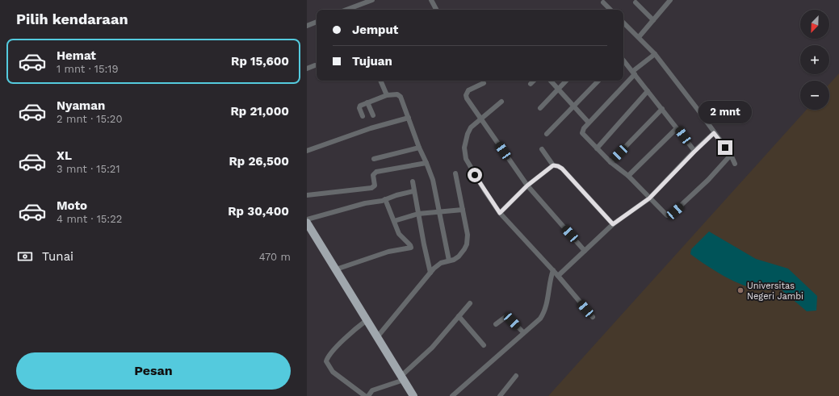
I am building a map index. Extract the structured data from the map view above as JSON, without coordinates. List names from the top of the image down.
{
  "places": ["Universitas Negeri Jambi"],
  "north": "bottom left",
  "page": {
    "heading": "Pilih kendaraan",
    "map_buttons": ["+", "−"],
    "banner": ["Jemput", "Tujuan"],
    "list": [
      {
        "name": "Hemat",
        "note": "1 mnt · 15:19",
        "value": "Rp 15,600"
      },
      {
        "name": "Nyaman",
        "note": "2 mnt · 15:20",
        "value": "Rp 21,000"
      },
      {
        "name": "XL",
        "note": "3 mnt · 15:21",
        "value": "Rp 26,500"
      },
      {
        "name": "Moto",
        "note": "4 mnt · 15:22",
        "value": "Rp 30,400"
      }
    ],
    "bubble": "2 mnt",
    "pay": ["Tunai", "470 m"],
    "buttons": "Pesan"
  }
}
